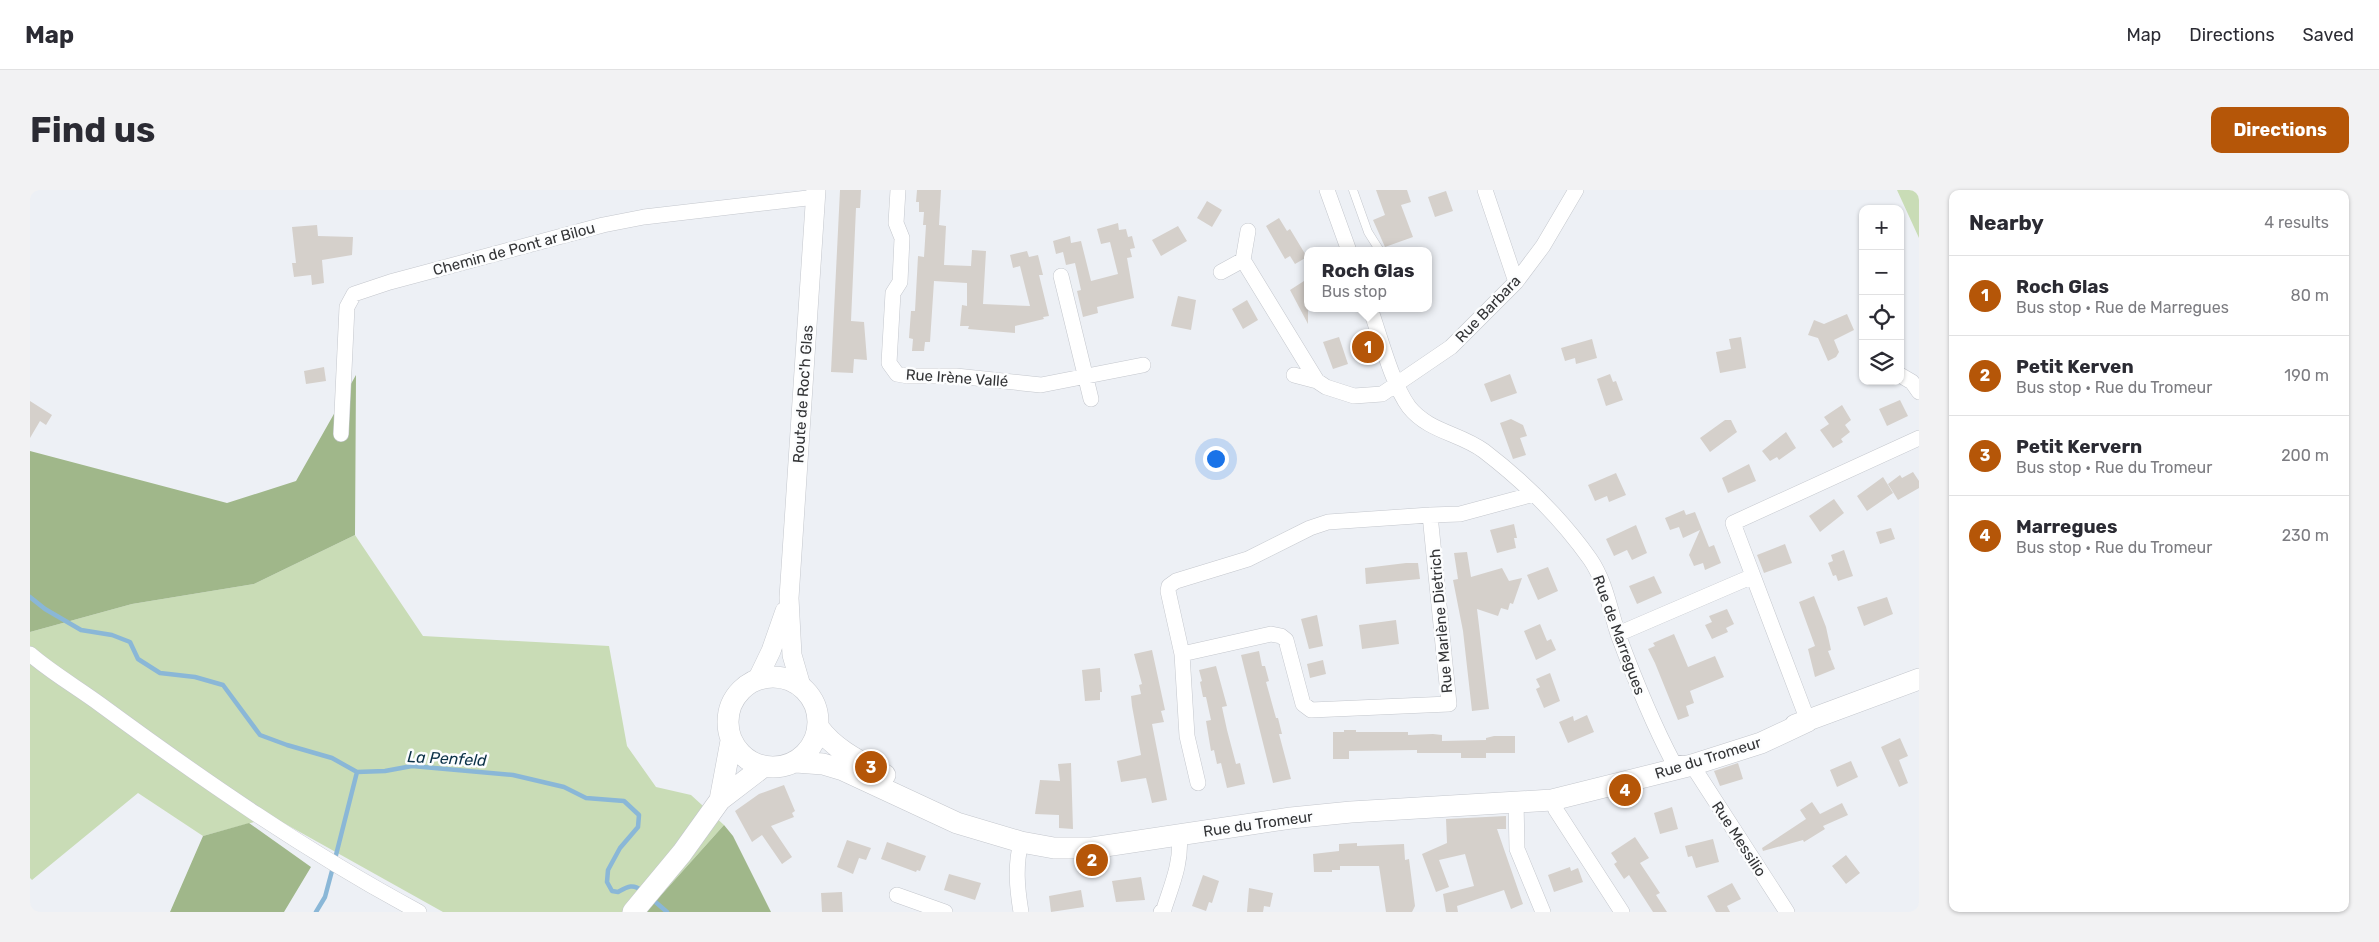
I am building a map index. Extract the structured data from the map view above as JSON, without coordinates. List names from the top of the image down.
{
  "streets": {
    "main road": ["Rue du Tromeur"],
    "street": [
      "Chemin de Pont ar Bilou",
      "Rue Barbara",
      "Rue Irène Vallé",
      "Route de Roc'h Glas",
      "Rue Marlène Dietrich",
      "Rue de Marregues",
      "Rue Messilio"
    ]
  },
  "crossings": [
    ["Chemin de Pont ar Bilou", "Route de Roc'h Glas"],
    ["Rue Barbara", "Rue de Marregues"],
    ["Route de Roc'h Glas", "Rue du Tromeur"],
    ["Rue de Marregues", "Rue du Tromeur"],
    ["Rue de Marregues", "Rue Messilio"],
    ["Rue du Tromeur", "Rue Messilio"]
  ],
  "water": ["La Penfeld"],
  "page": {
    "header": "Map",
    "nav": ["Map", "Directions", "Saved"],
    "buttons": "Directions",
    "title": "Find us",
    "heading": ["Nearby", "4 results"],
    "map_buttons": ["+", "−"],
    "popup": ["Roch Glas", "Bus stop"],
    "list": [
      {
        "mark": "1",
        "name": "Roch Glas",
        "note": "Bus stop · Rue de Marregues",
        "value": "80 m"
      },
      {
        "mark": "2",
        "name": "Petit Kerven",
        "note": "Bus stop · Rue du Tromeur",
        "value": "190 m"
      },
      {
        "mark": "3",
        "name": "Petit Kervern",
        "note": "Bus stop · Rue du Tromeur",
        "value": "200 m"
      },
      {
        "mark": "4",
        "name": "Marregues",
        "note": "Bus stop · Rue du Tromeur",
        "value": "230 m"
      }
    ],
    "pins": [
      "1",
      "3",
      "4",
      "2"
    ]
  }
}
